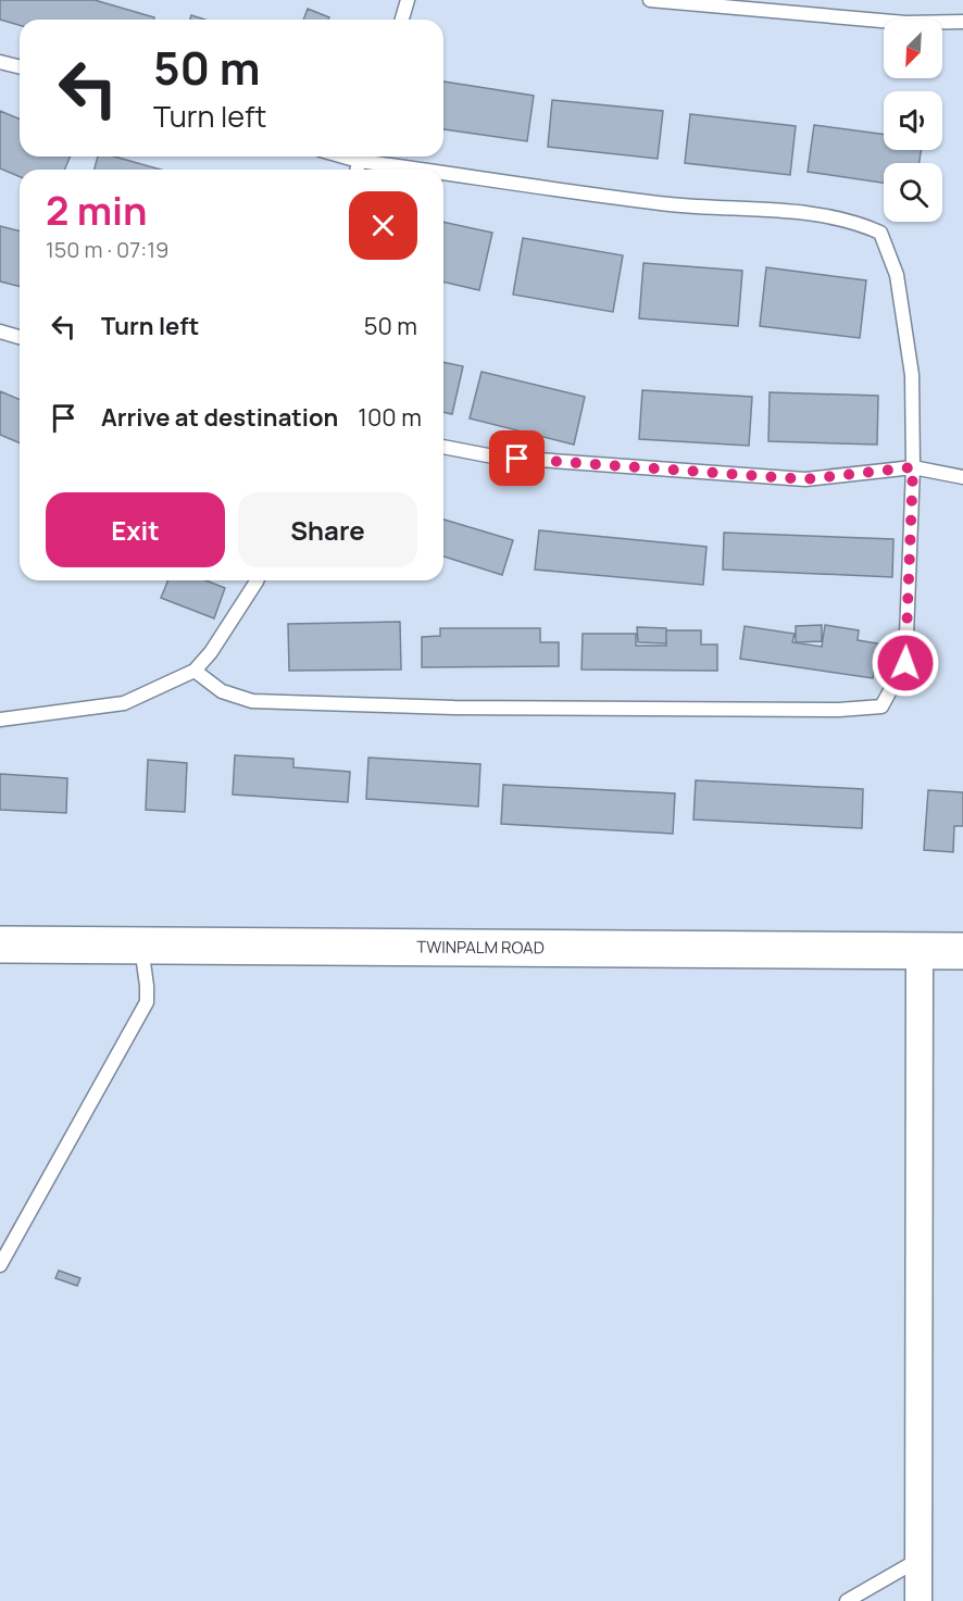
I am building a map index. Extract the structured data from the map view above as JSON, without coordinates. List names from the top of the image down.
{
  "streets": {
    "main road": ["TWINPALM ROAD"]
  },
  "north": "bottom left",
  "page": {
    "turn": ["50 m", "Turn left"],
    "heading": ["2 min", "150 m · 07:19"],
    "list": [
      {
        "name": "Turn left",
        "value": "50 m"
      },
      {
        "name": "Arrive at destination",
        "value": "100 m"
      }
    ],
    "buttons": ["Exit", "Share"]
  }
}
